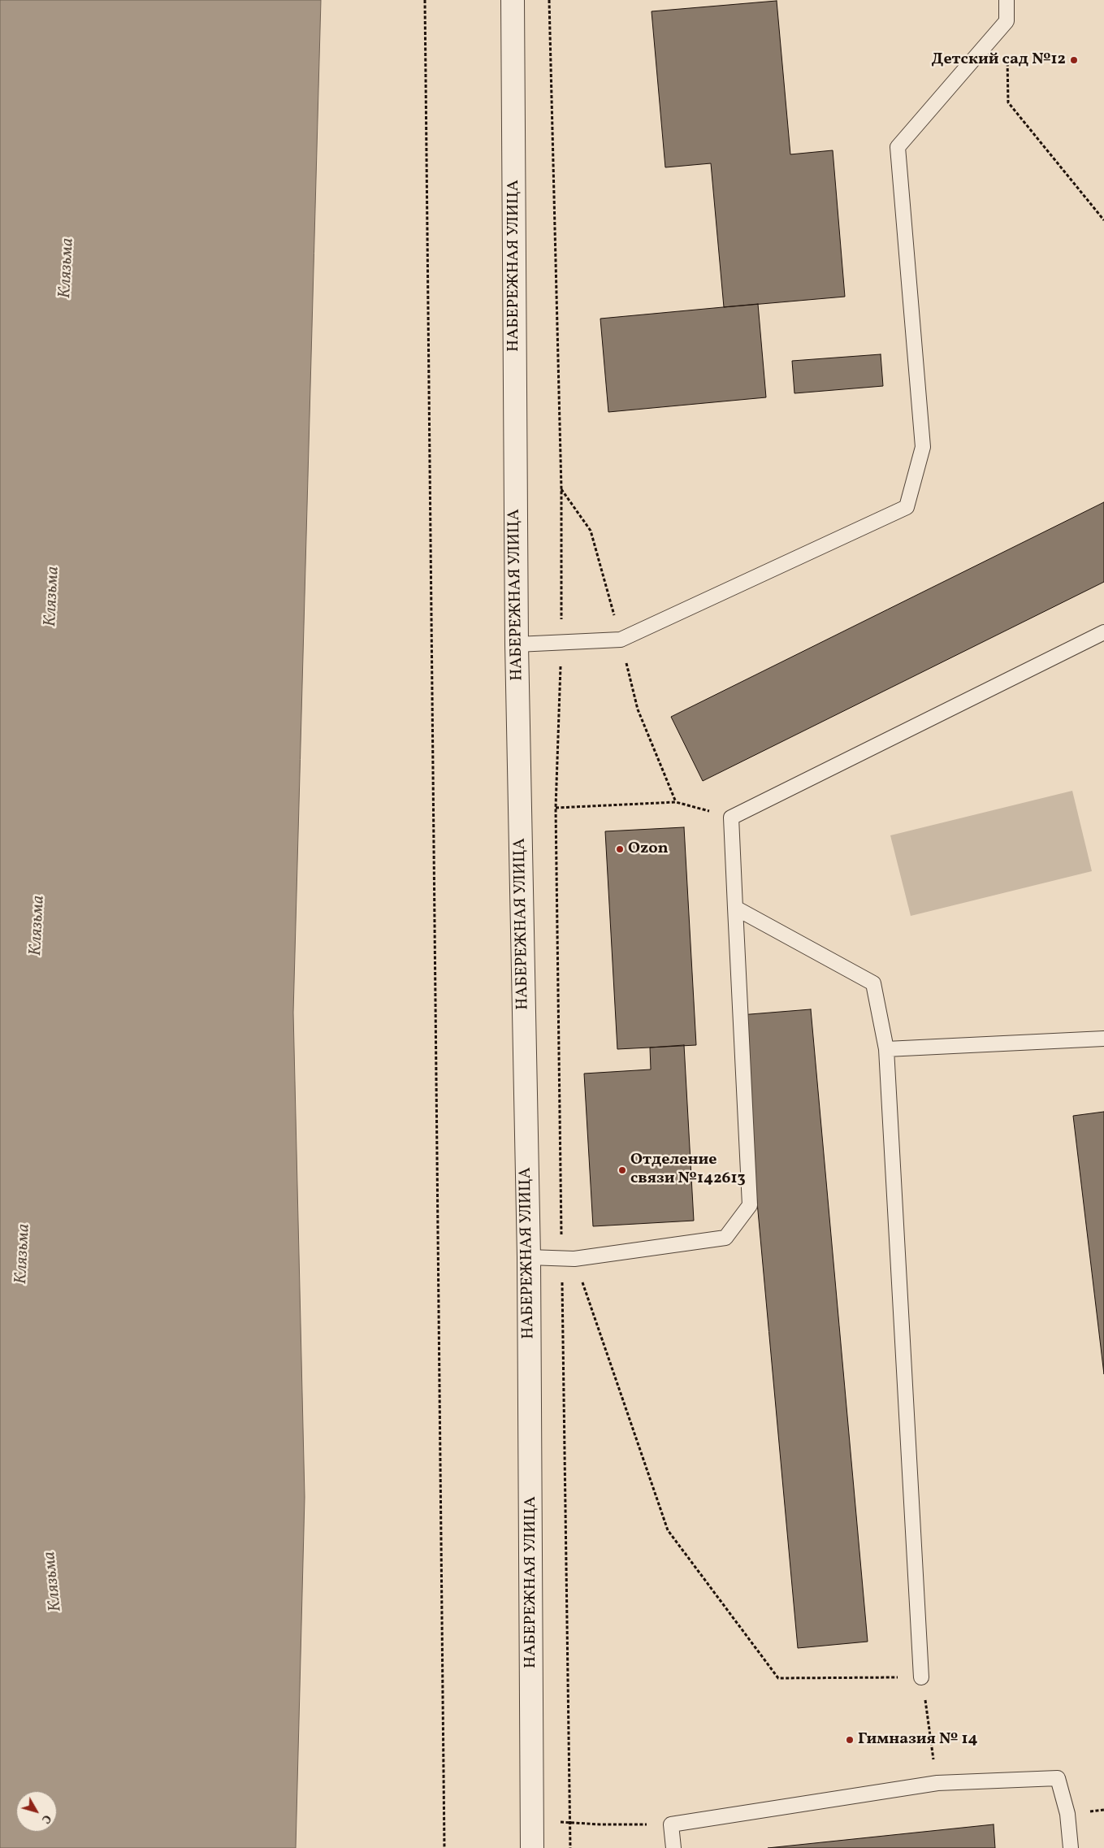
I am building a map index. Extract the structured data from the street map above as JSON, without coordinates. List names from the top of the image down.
{
  "streets": {
    "street": ["НАБЕРЕЖНАЯ УЛИЦА"]
  },
  "water": ["Клязьма"],
  "places": [
    "Детский сад №12",
    "Ozon",
    "Отделение связи №142613",
    "Гимназия № 14"
  ],
  "north": "bottom right"
}
